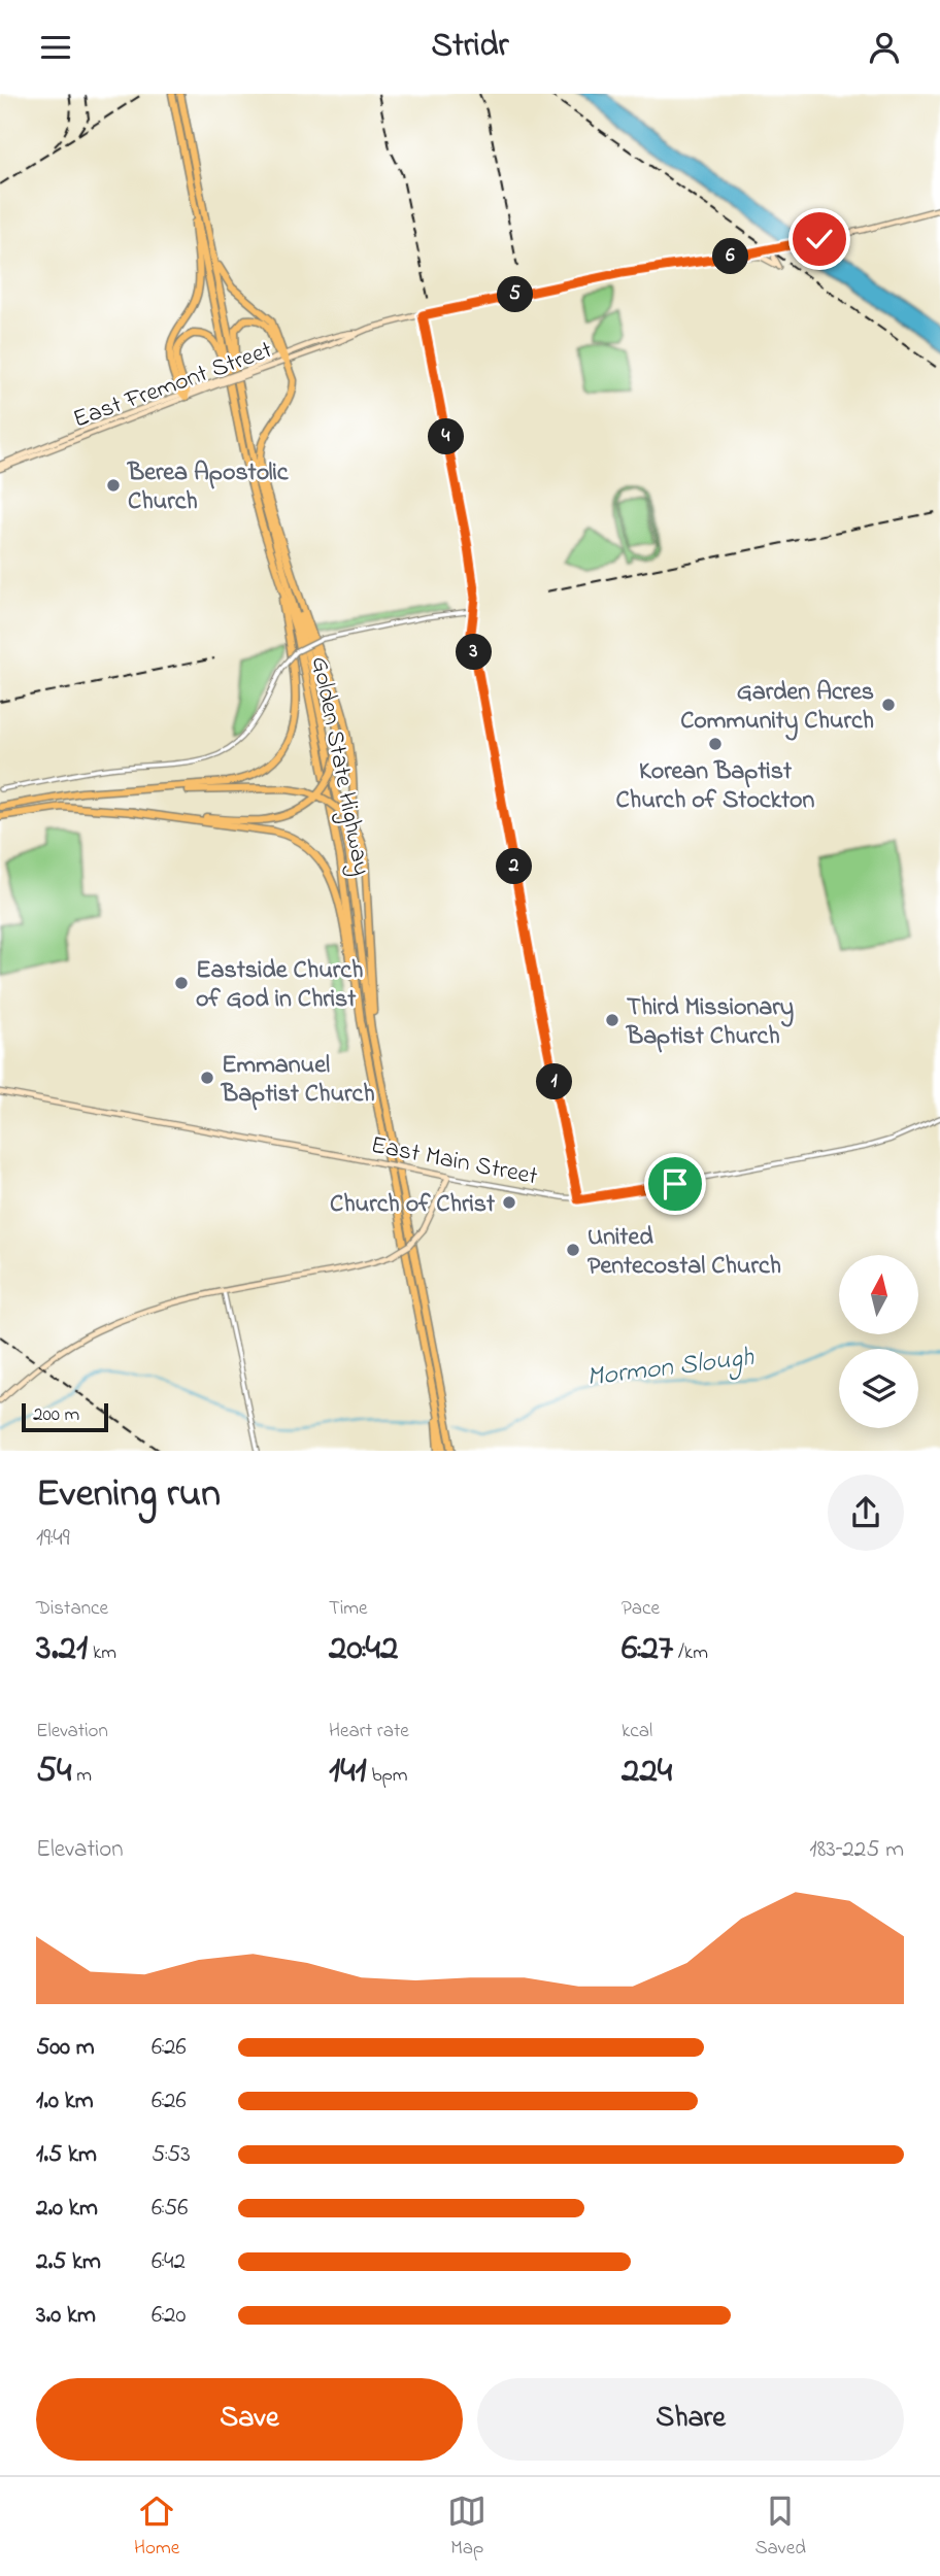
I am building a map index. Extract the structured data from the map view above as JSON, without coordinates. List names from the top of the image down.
{
  "streets": {
    "highway": ["Golden State Highway"],
    "main road": ["East Fremont Street", "East Main Street"]
  },
  "water": ["Mormon Slough"],
  "places": [
    "Berea Apostolic Church",
    "Garden Acres Community Church",
    "Korean Baptist Church of Stockton",
    "Eastside Church of God in Christ",
    "Third Missionary Baptist Church",
    "Emmanuel Baptist Church",
    "Church of Christ",
    "United Pentecostal Church"
  ],
  "scale_bar": "200 m",
  "north": "top",
  "page": {
    "header": "Stridr",
    "pins": [
      "6",
      "5",
      "4",
      "3",
      "2",
      "1"
    ],
    "scale": "200 m",
    "heading": ["Evening run", "19:49"],
    "stats": [
      ["Distance", "3.21 km"],
      ["Time", "20:42"],
      ["Pace", "6:27 /km"],
      ["Elevation", "54 m"],
      ["Heart rate", "141 bpm"],
      ["kcal", "224"]
    ],
    "chart": ["Elevation", "183–225 m"],
    "list": [
      {
        "name": "500 m",
        "note": "6:26"
      },
      {
        "name": "1.0 km",
        "note": "6:26"
      },
      {
        "name": "1.5 km",
        "note": "5:53"
      },
      {
        "name": "2.0 km",
        "note": "6:56"
      },
      {
        "name": "2.5 km",
        "note": "6:42"
      },
      {
        "name": "3.0 km",
        "note": "6:20"
      }
    ],
    "buttons": ["Save", "Share"],
    "tabs": ["Home", "Map", "Saved"]
  }
}
